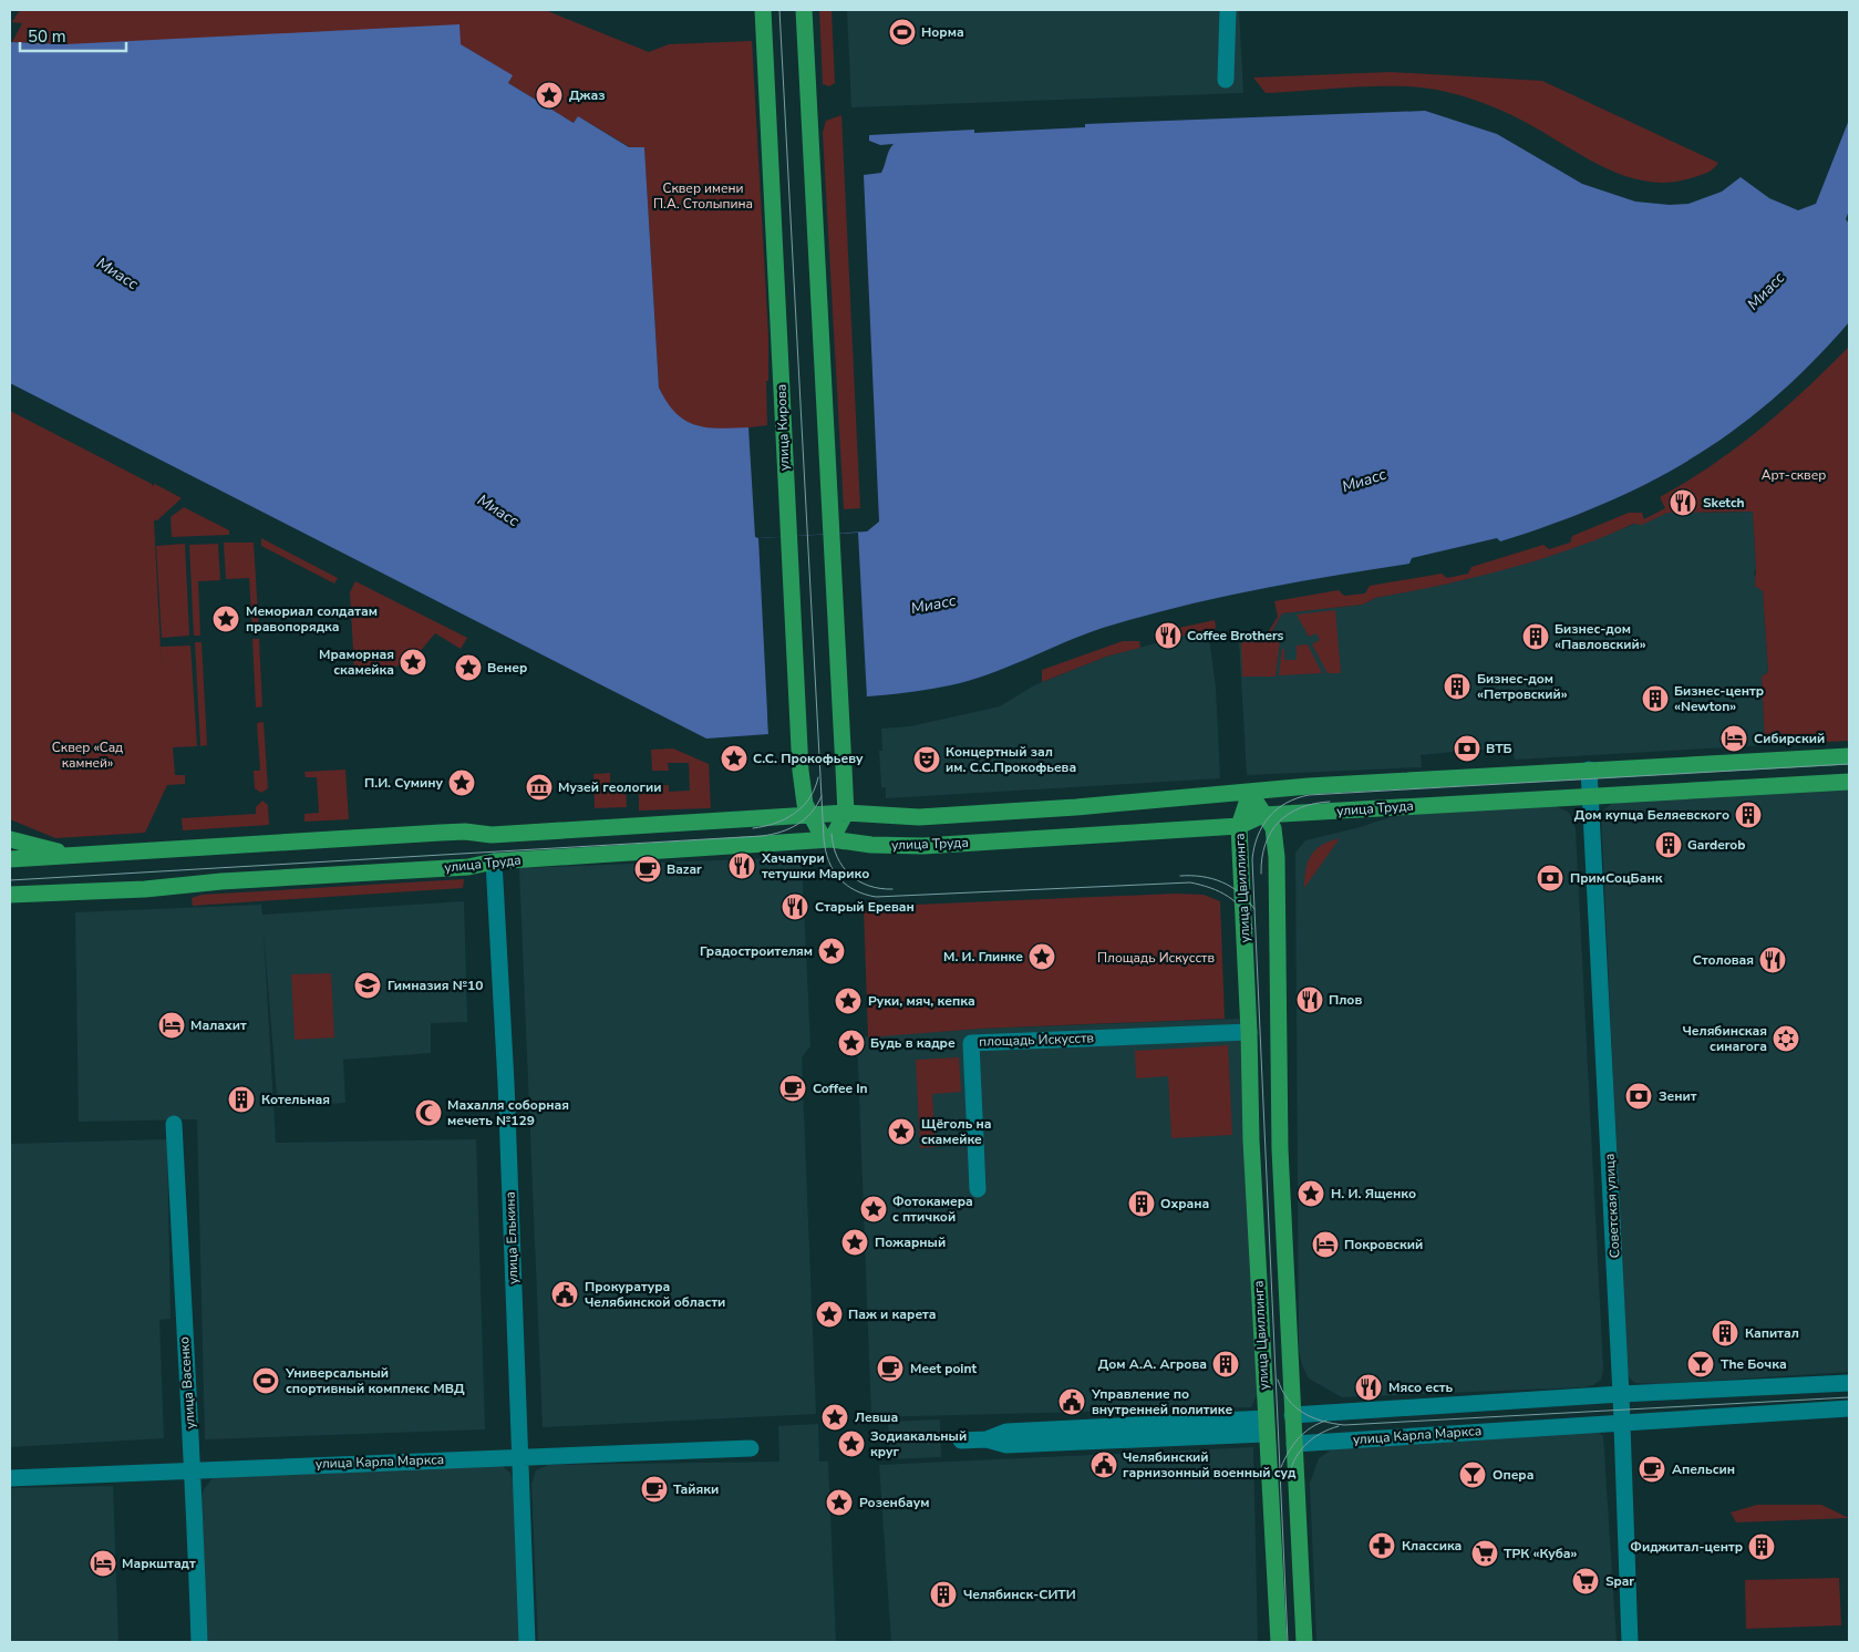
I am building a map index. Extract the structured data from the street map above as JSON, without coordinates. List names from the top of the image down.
{
  "streets": {
    "main road": [
      "улица Кирова",
      "улица Труда",
      "улица Цвиллинга",
      "улица Елькина",
      "улица Карла Маркса"
    ],
    "street": ["площадь Искусств", "Советская улица", "улица Васенко"]
  },
  "crossings": [
    ["улица Кирова", "улица Труда"],
    ["улица Труда", "улица Цвиллинга"],
    ["улица Труда", "Советская улица"],
    ["улица Труда", "улица Елькина"],
    ["улица Цвиллинга", "площадь Искусств"],
    ["улица Цвиллинга", "улица Карла Маркса"],
    ["Советская улица", "улица Карла Маркса"],
    ["улица Елькина", "улица Карла Маркса"],
    ["улица Васенко", "улица Карла Маркса"]
  ],
  "water": ["Миасс"],
  "parks": [
    "Сквер имени П.А. Столыпина",
    "Арт-сквер",
    "Сквер «Сад камней»",
    "Площадь Искусств"
  ],
  "places": {
    "sports": ["Норма", "Универсальный спортивный комплекс МВД"],
    "place": [
      "Джаз",
      "Мемориал солдатам правопорядка",
      "Мраморная скамейка",
      "Венер",
      "С.С. Прокофьеву",
      "П.И. Сумину",
      "Градостроителям",
      "М. И. Глинке",
      "Руки, мяч, кепка",
      "Будь в кадре",
      "Щёголь на скамейке",
      "Н. И. Ященко",
      "Фотокамера с птичкой",
      "Пожарный",
      "Паж и карета",
      "Левша",
      "Зодиакальный круг",
      "Розенбаум"
    ],
    "restaurant": [
      "Sketch",
      "Coffee Brothers",
      "Хачапури тетушки Марико",
      "Старый Ереван",
      "Столовая",
      "Плов",
      "Мясо есть"
    ],
    "building": [
      "Бизнес-дом «Павловский»",
      "Бизнес-дом «Петровский»",
      "Бизнес-центр «Newton»",
      "Дом купца Беляевского",
      "Garderob",
      "Котельная",
      "Охрана",
      "Капитал",
      "Дом А.А. Агрова",
      "Фиджитал-центр",
      "Челябинск-СИТИ"
    ],
    "hotel": [
      "Сибирский",
      "Малахит",
      "Покровский",
      "Маркштадт"
    ],
    "bank": ["ВТБ", "ПримСоцБанк", "Зенит"],
    "theatre": ["Концертный зал им. С.С.Прокофьева"],
    "museum": ["Музей геологии"],
    "cafe": [
      "Bazar",
      "Coffee In",
      "Meet point",
      "Апельсин",
      "Тайяки"
    ],
    "school or university": ["Гимназия №10"],
    "synagogue": ["Челябинская синагога"],
    "mosque": ["Махалля соборная мечеть №129"],
    "public building": ["Прокуратура Челябинской области", "Управление по внутренней политике", "Челябинский гарнизонный военный суд"],
    "bar": ["The Бочка", "Опера"],
    "pharmacy": ["Классика"],
    "supermarket": ["ТРК «Куба»", "Spar"]
  },
  "scale_bar": "50 m"
}
